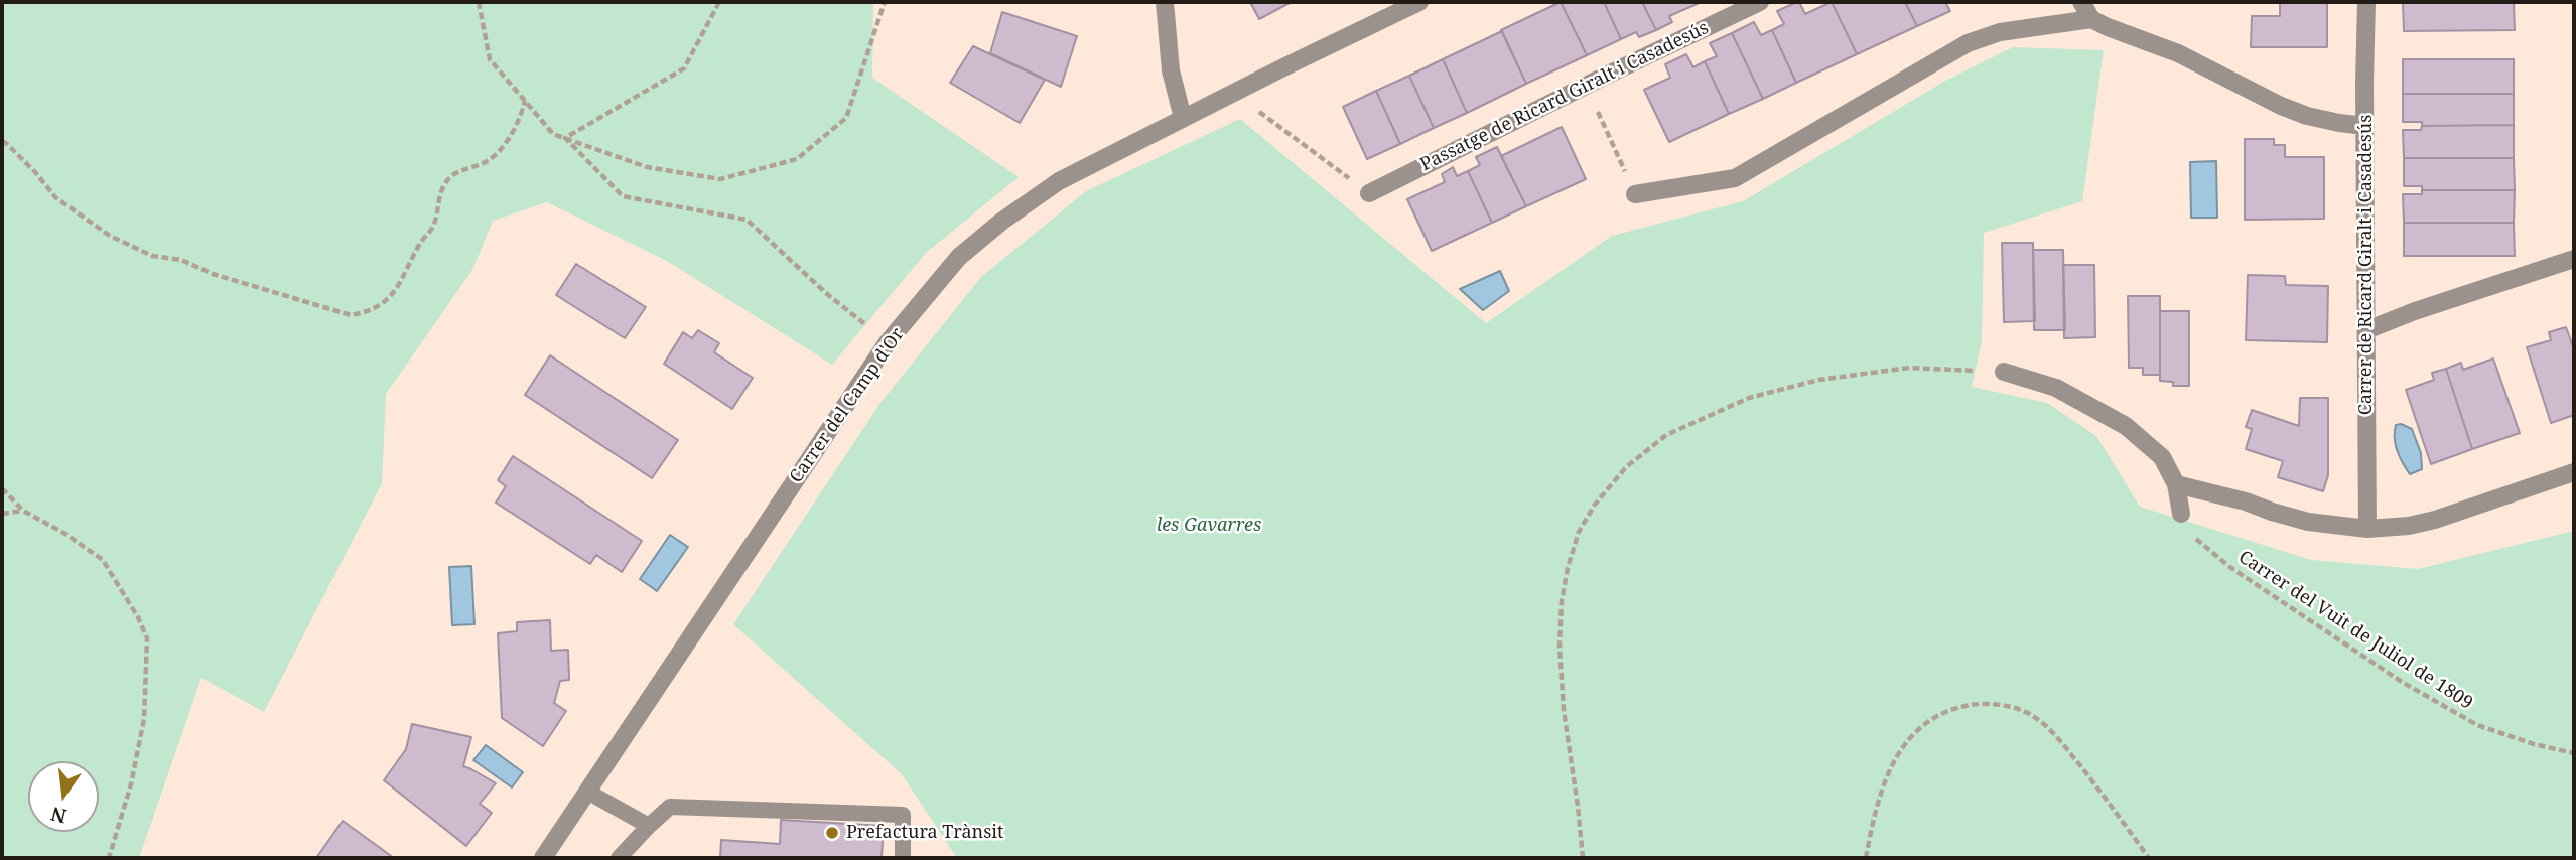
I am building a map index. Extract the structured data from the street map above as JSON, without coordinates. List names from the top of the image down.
{
  "streets": {
    "street": ["Passatge de Ricard Giralt i Casadesús", "Carrer de Ricard Giralt i Casadesús", "Carrer del Camp d'Or"],
    "path": ["Carrer del Vuit de Juliol de 1809"]
  },
  "parks": ["les Gavarres"],
  "places": ["Prefactura Trànsit"],
  "north": "bottom"
}
